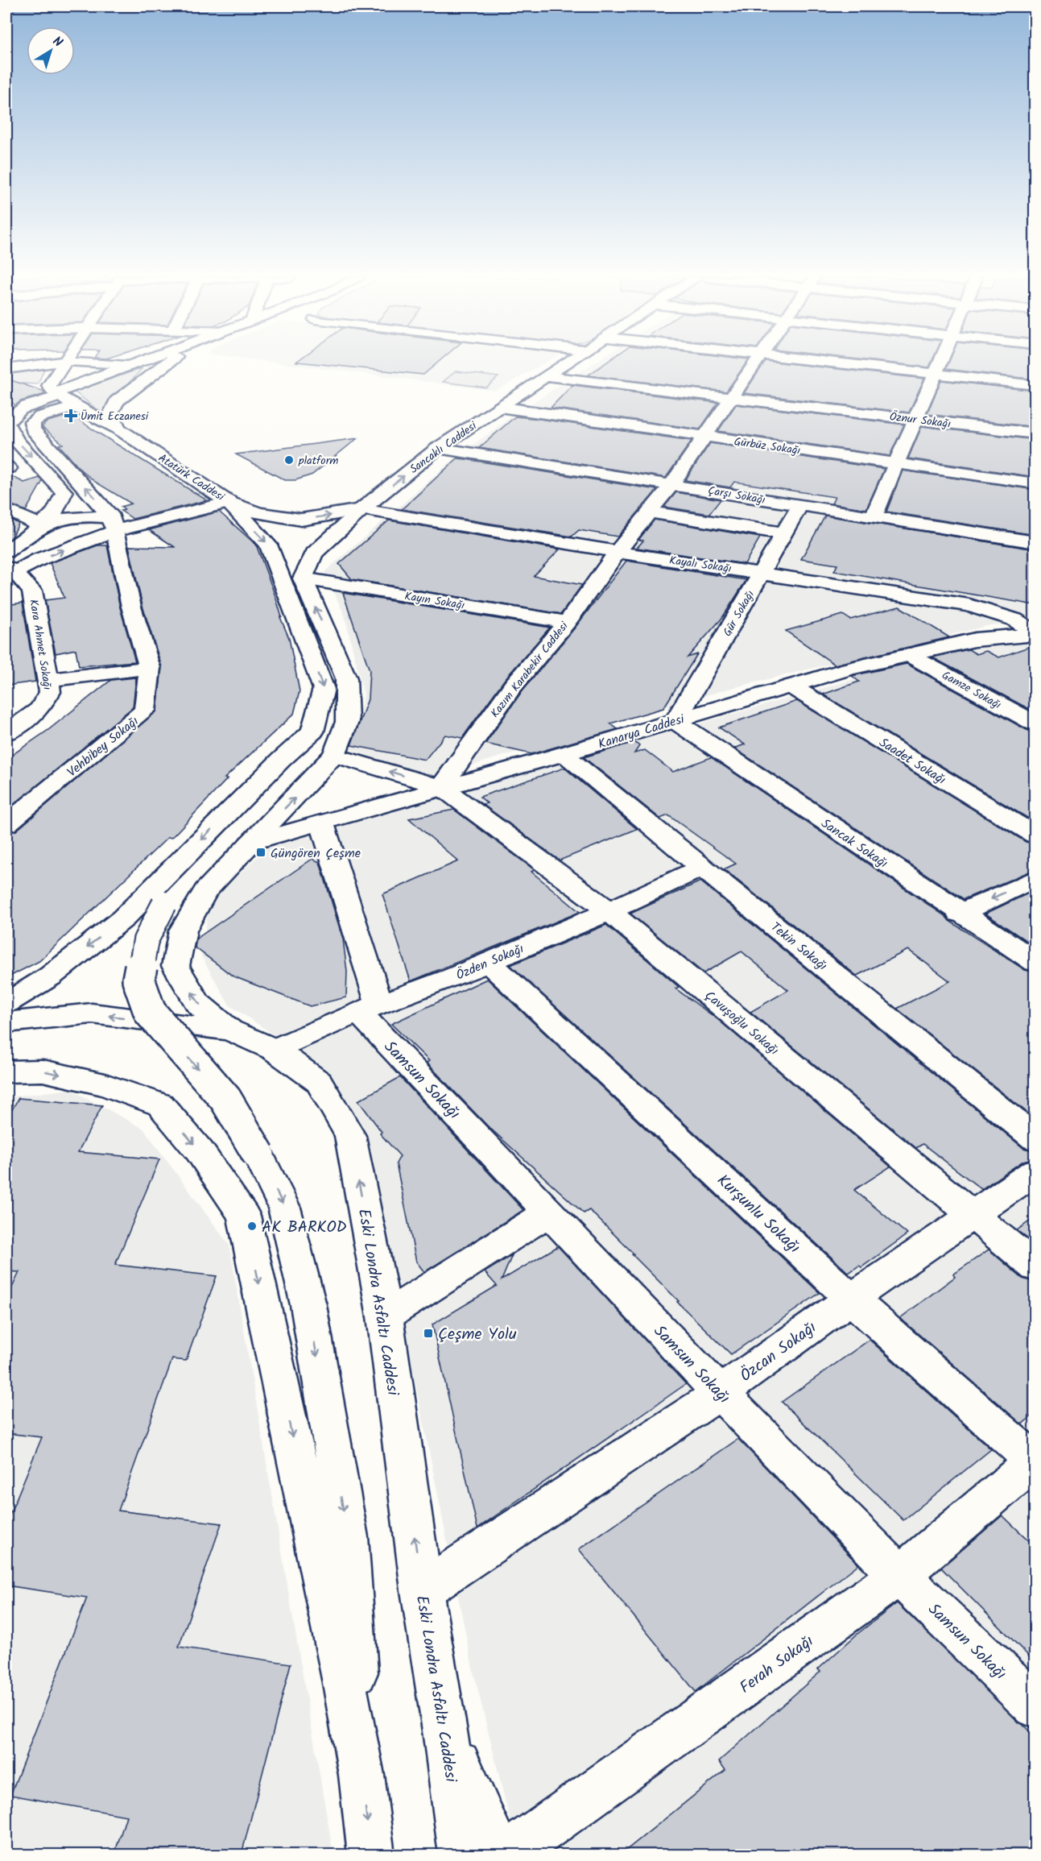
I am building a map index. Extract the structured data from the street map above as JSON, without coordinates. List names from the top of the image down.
{
  "streets": {
    "street": [
      "Öznur Sokağı",
      "Gürbüz Sokağı",
      "Sancaklı Caddesi",
      "Atatürk Caddesi",
      "Çarşı Sokağı",
      "Kayalı Sokağı",
      "Kayın Sokağı",
      "Gür Sokağı",
      "Kara Ahmet Sokağı",
      "Kazım Karabekir Caddesi",
      "Gamze Sokağı",
      "Kanarya Caddesi",
      "Vehbibey Sokağı",
      "Saadet Sokağı",
      "Sancak Sokağı",
      "Tekin Sokağı",
      "Özden Sokağı",
      "Çavuşoğlu Sokağı",
      "Samsun Sokağı",
      "Kurşunlu Sokağı",
      "Eski Londra Asfaltı Caddesi",
      "Özcan Sokağı",
      "Ferah Sokağı"
    ]
  },
  "crossings": [
    ["Öznur Sokağı", "Sancaklı Caddesi"],
    ["Öznur Sokağı", "Kazım Karabekir Caddesi"],
    ["Gürbüz Sokağı", "Sancaklı Caddesi"],
    ["Gürbüz Sokağı", "Kazım Karabekir Caddesi"],
    ["Sancaklı Caddesi", "Çarşı Sokağı"],
    ["Sancaklı Caddesi", "Kayalı Sokağı"],
    ["Sancaklı Caddesi", "Kayın Sokağı"],
    ["Çarşı Sokağı", "Gür Sokağı"],
    ["Çarşı Sokağı", "Kazım Karabekir Caddesi"],
    ["Kayalı Sokağı", "Gür Sokağı"],
    ["Kayalı Sokağı", "Kazım Karabekir Caddesi"],
    ["Kayalı Sokağı", "Kanarya Caddesi"],
    ["Kayın Sokağı", "Kazım Karabekir Caddesi"],
    ["Gür Sokağı", "Kanarya Caddesi"],
    ["Gür Sokağı", "Sancak Sokağı"],
    ["Kazım Karabekir Caddesi", "Kanarya Caddesi"],
    ["Kazım Karabekir Caddesi", "Çavuşoğlu Sokağı"],
    ["Gamze Sokağı", "Kanarya Caddesi"],
    ["Kanarya Caddesi", "Saadet Sokağı"],
    ["Kanarya Caddesi", "Sancak Sokağı"],
    ["Kanarya Caddesi", "Tekin Sokağı"],
    ["Kanarya Caddesi", "Çavuşoğlu Sokağı"],
    ["Kanarya Caddesi", "Samsun Sokağı"],
    ["Tekin Sokağı", "Özden Sokağı"],
    ["Özden Sokağı", "Çavuşoğlu Sokağı"],
    ["Özden Sokağı", "Samsun Sokağı"],
    ["Özden Sokağı", "Kurşunlu Sokağı"],
    ["Özden Sokağı", "Eski Londra Asfaltı Caddesi"],
    ["Çavuşoğlu Sokağı", "Özcan Sokağı"],
    ["Samsun Sokağı", "Özcan Sokağı"],
    ["Samsun Sokağı", "Ferah Sokağı"],
    ["Kurşunlu Sokağı", "Özcan Sokağı"],
    ["Kurşunlu Sokağı", "Ferah Sokağı"],
    ["Eski Londra Asfaltı Caddesi", "Özcan Sokağı"]
  ],
  "one_way": ["Atatürk Caddesi", "Eski Londra Asfaltı Caddesi"],
  "places": {
    "health": ["Ümit Eczanesi"],
    "other": ["platform", "AK BARKOD"],
    "transit": ["Güngören Çeşme", "Çeşme Yolu"]
  },
  "north": "top right"
}
